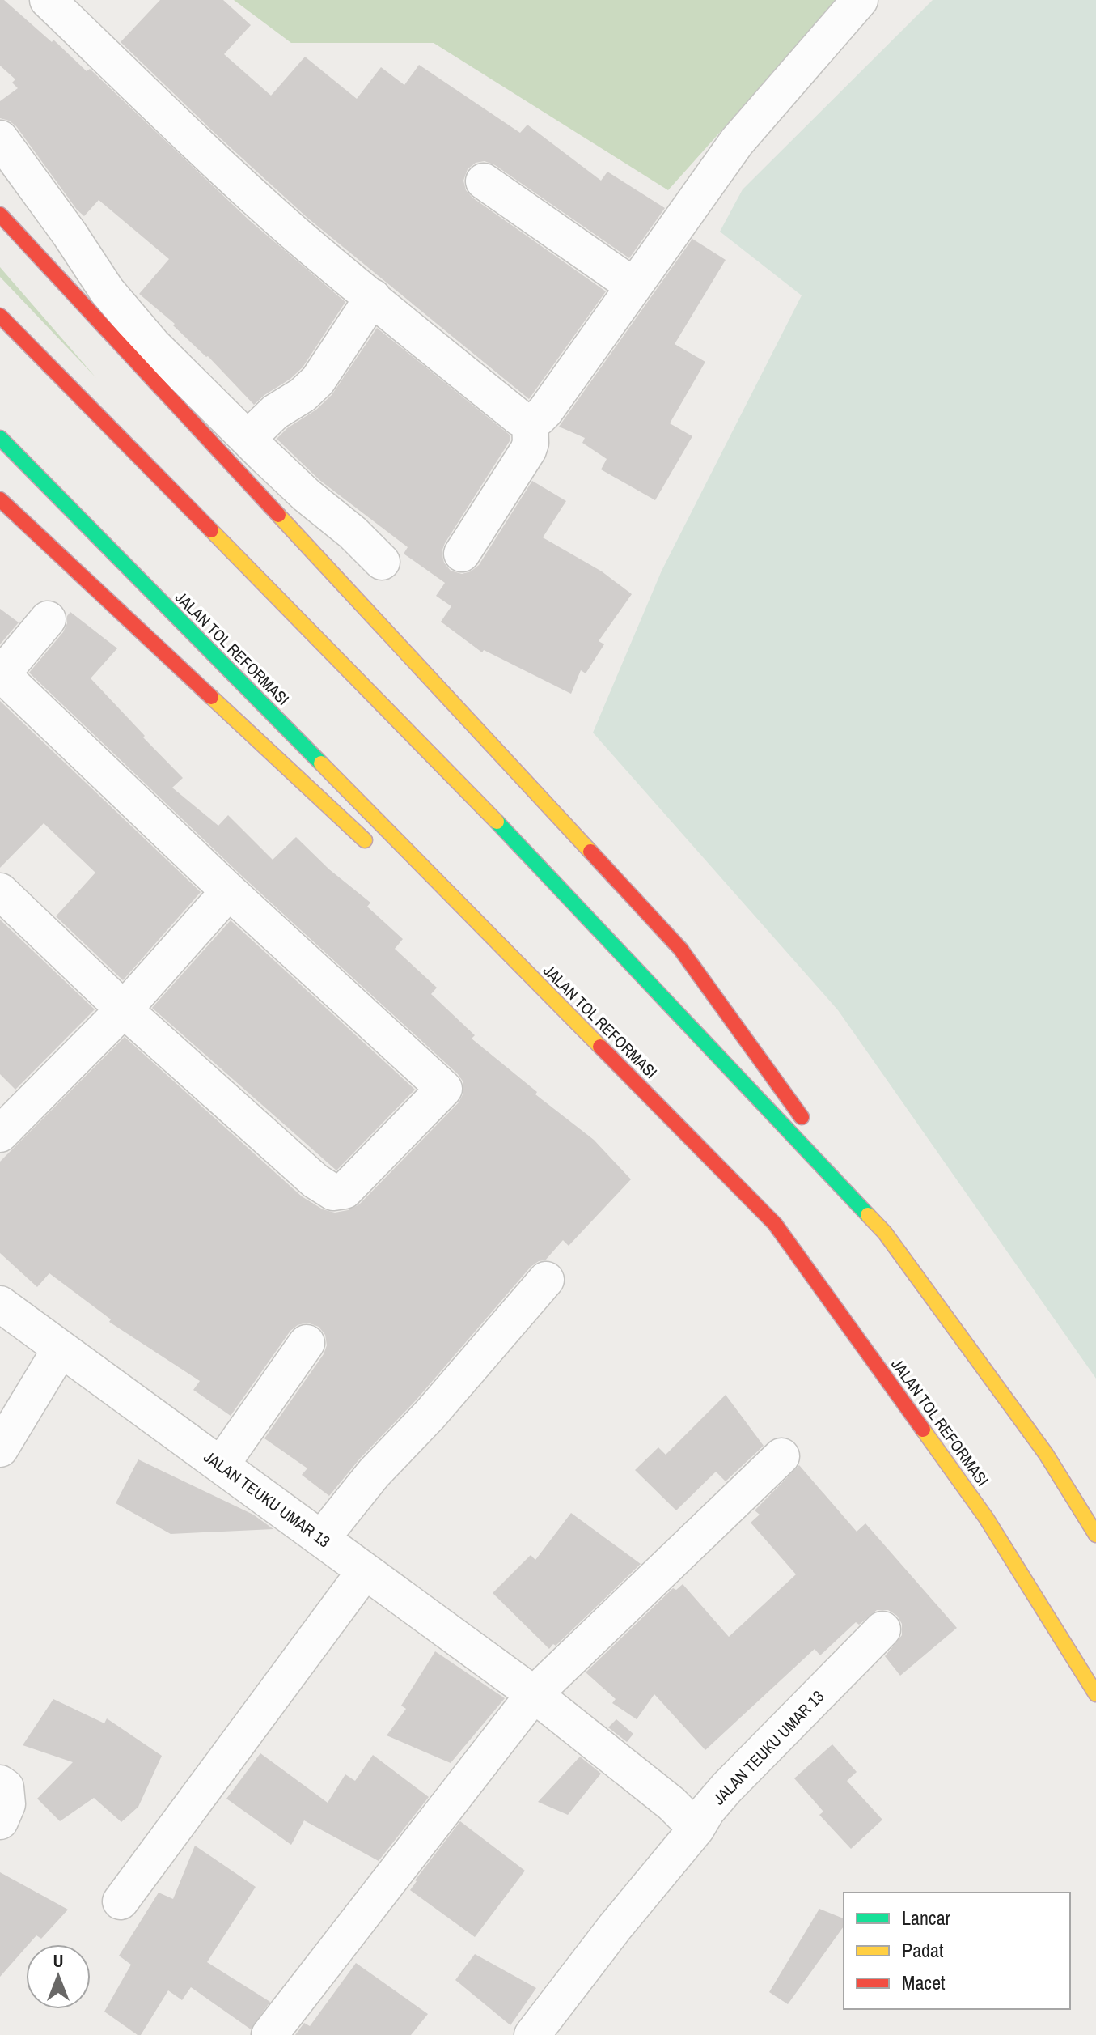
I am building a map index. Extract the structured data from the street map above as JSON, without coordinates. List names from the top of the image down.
{
  "streets": {
    "highway": ["JALAN TOL REFORMASI"],
    "street": ["JALAN TEUKU UMAR 13"]
  },
  "legend": ["Lancar", "Padat", "Macet"],
  "north": "top"
}
